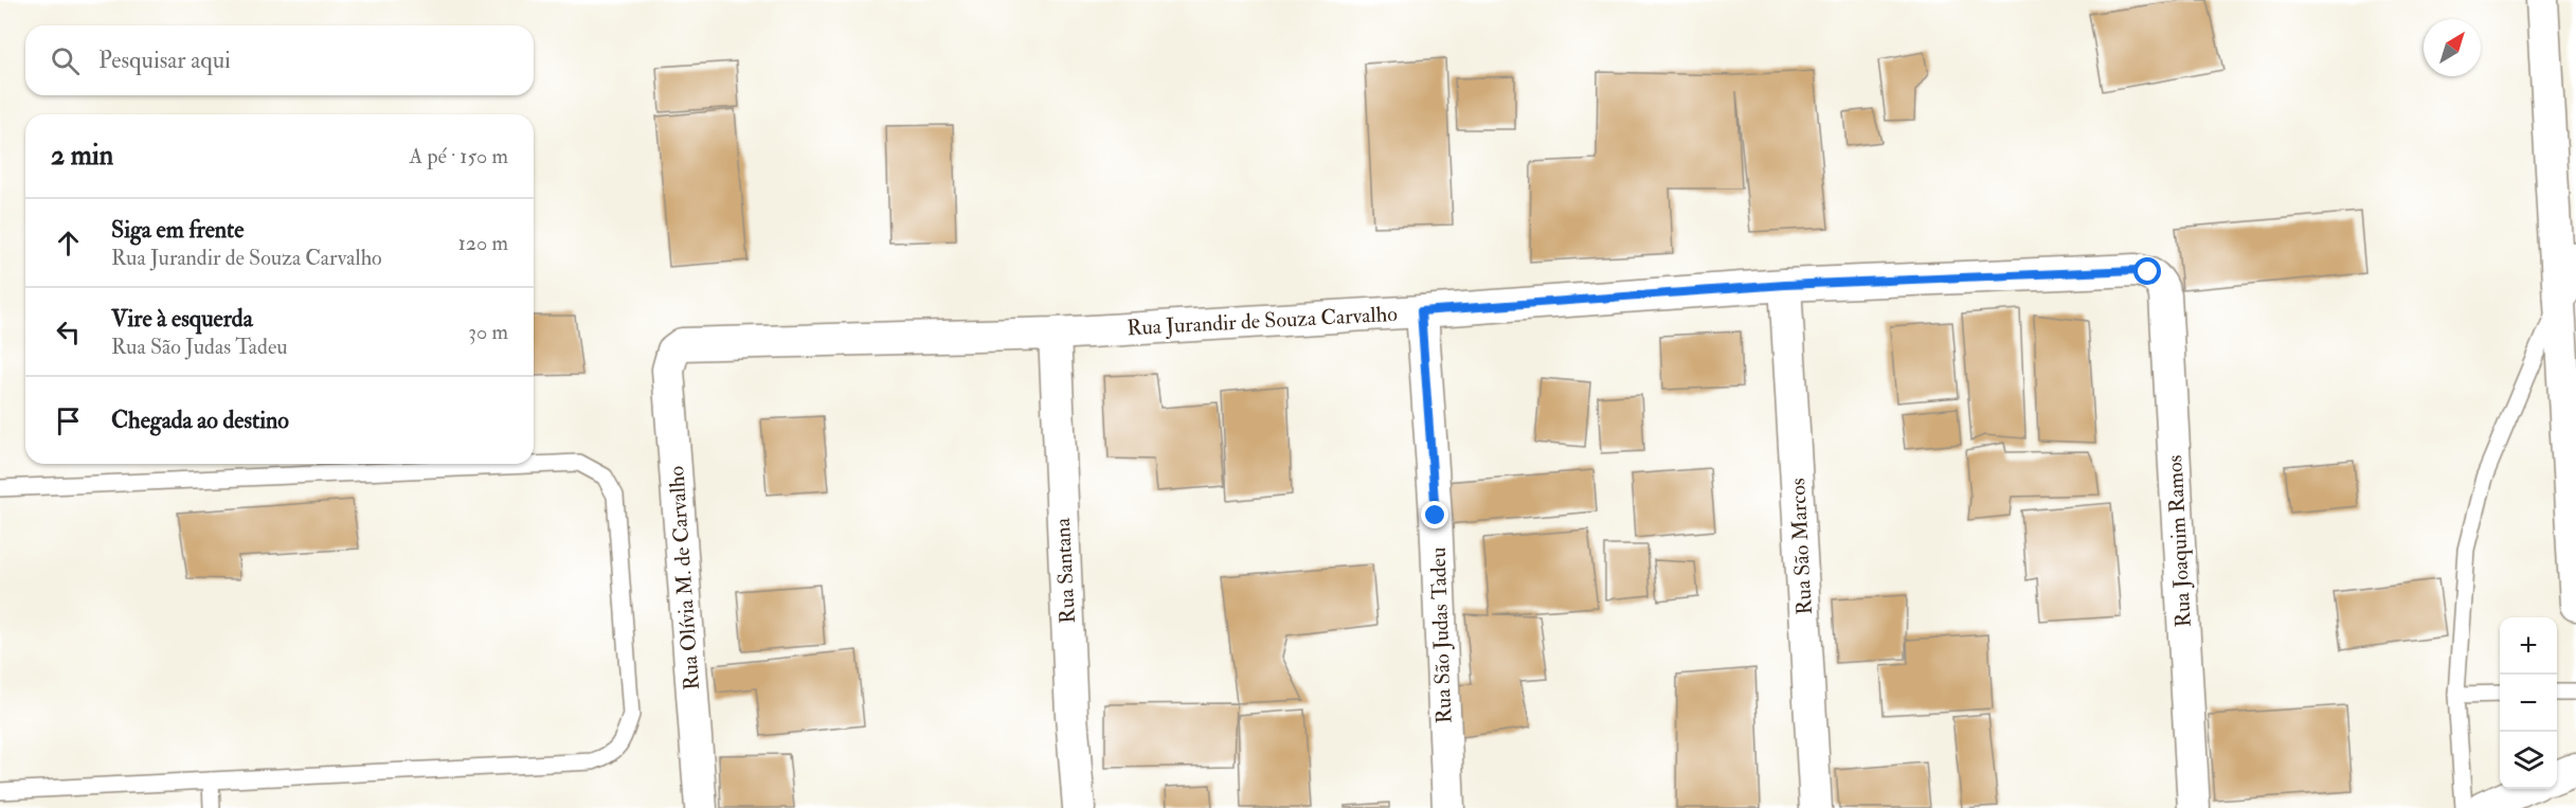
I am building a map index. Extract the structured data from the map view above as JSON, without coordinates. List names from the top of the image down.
{
  "streets": {
    "street": [
      "Rua Jurandir de Souza Carvalho",
      "Rua Joaquim Ramos",
      "Rua São Marcos",
      "Rua Santana",
      "Rua Olívia M. de Carvalho",
      "Rua São Judas Tadeu"
    ]
  },
  "crossings": [
    ["Rua Jurandir de Souza Carvalho", "Rua Joaquim Ramos"],
    ["Rua Jurandir de Souza Carvalho", "Rua São Marcos"],
    ["Rua Jurandir de Souza Carvalho", "Rua Santana"],
    ["Rua Jurandir de Souza Carvalho", "Rua Olívia M. de Carvalho"],
    ["Rua Jurandir de Souza Carvalho", "Rua São Judas Tadeu"]
  ],
  "north": "top right",
  "page": {
    "search": "Pesquisar aqui",
    "heading": ["2 min", "A pé · 150 m"],
    "list": [
      ["Siga em frente", "Rua Jurandir de Souza Carvalho", "120 m"],
      ["Vire à esquerda", "Rua São Judas Tadeu", "30 m"],
      "Chegada ao destino"
    ],
    "map_buttons": ["+", "−"]
  }
}
